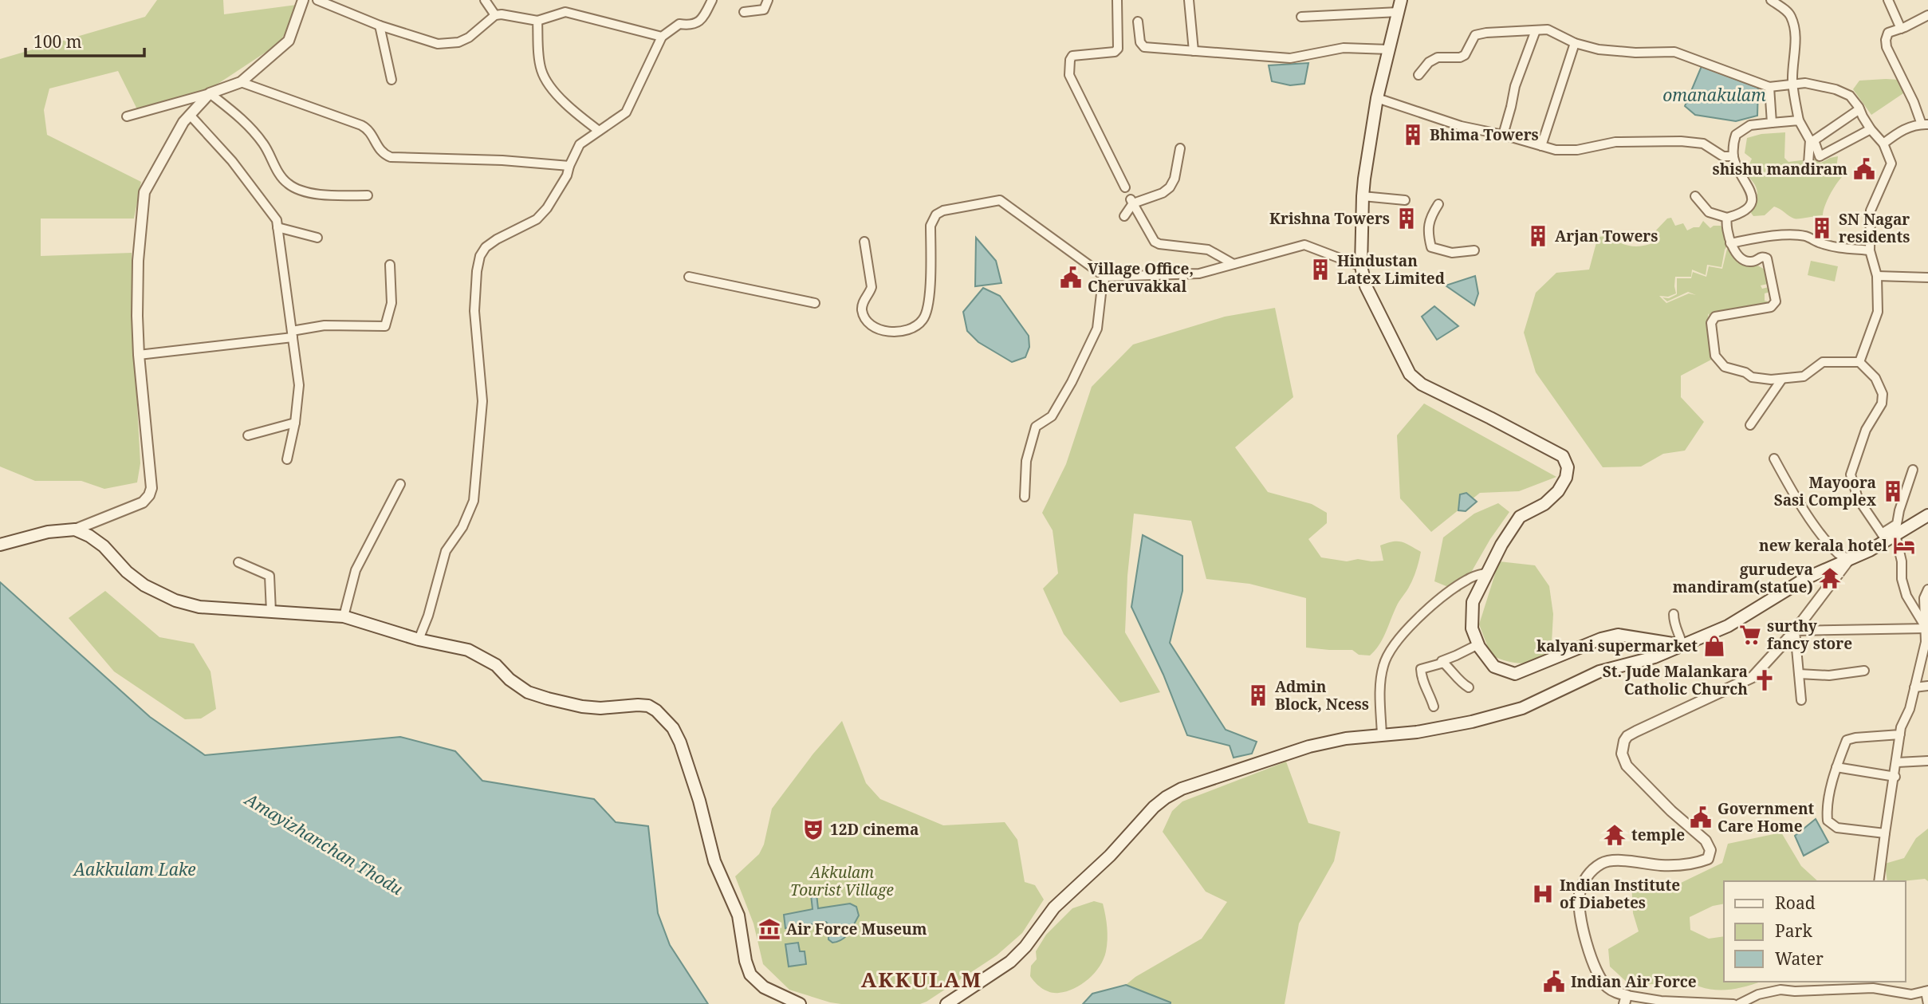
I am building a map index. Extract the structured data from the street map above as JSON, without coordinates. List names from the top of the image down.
{
  "districts": ["AKKULAM"],
  "water": ["omanakulam", "Amayizhanchan Thodu", "Aakkulam Lake"],
  "parks": ["Akkulam Tourist Village"],
  "places": {
    "building": [
      "Bhima Towers",
      "Krishna Towers",
      "SN Nagar residents",
      "Arjan Towers",
      "Hindustan Latex Limited",
      "Mayoora Sasi Complex",
      "Admin Block, Ncess"
    ],
    "public building": [
      "shishu mandiram",
      "Village Office, Cheruvakkal",
      "Government Care Home",
      "Indian Air Force"
    ],
    "hotel": ["new kerala hotel"],
    "temple": ["gurudeva mandiram(statue)", "temple"],
    "supermarket": ["surthy fancy store"],
    "shop": ["kalyani supermarket"],
    "church": ["St. Jude Malankara Catholic Church"],
    "theatre": ["12D cinema"],
    "hospital": ["Indian Institute of Diabetes"],
    "museum": ["Air Force Museum"]
  },
  "legend": ["Road", "Park", "Water"],
  "scale_bar": "100 m"
}
